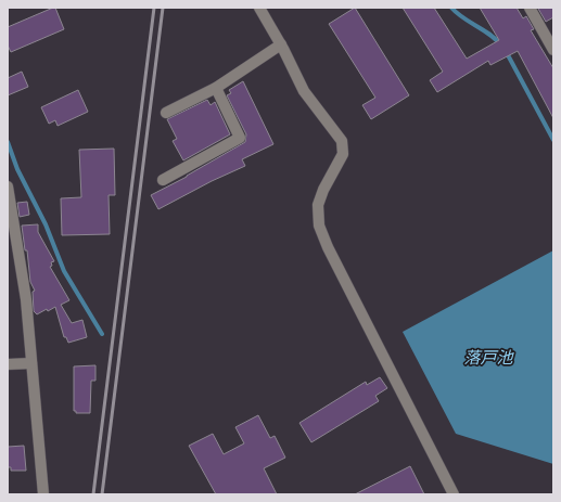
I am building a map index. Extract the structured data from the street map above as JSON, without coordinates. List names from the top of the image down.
{
  "water": ["落戸池"]
}
